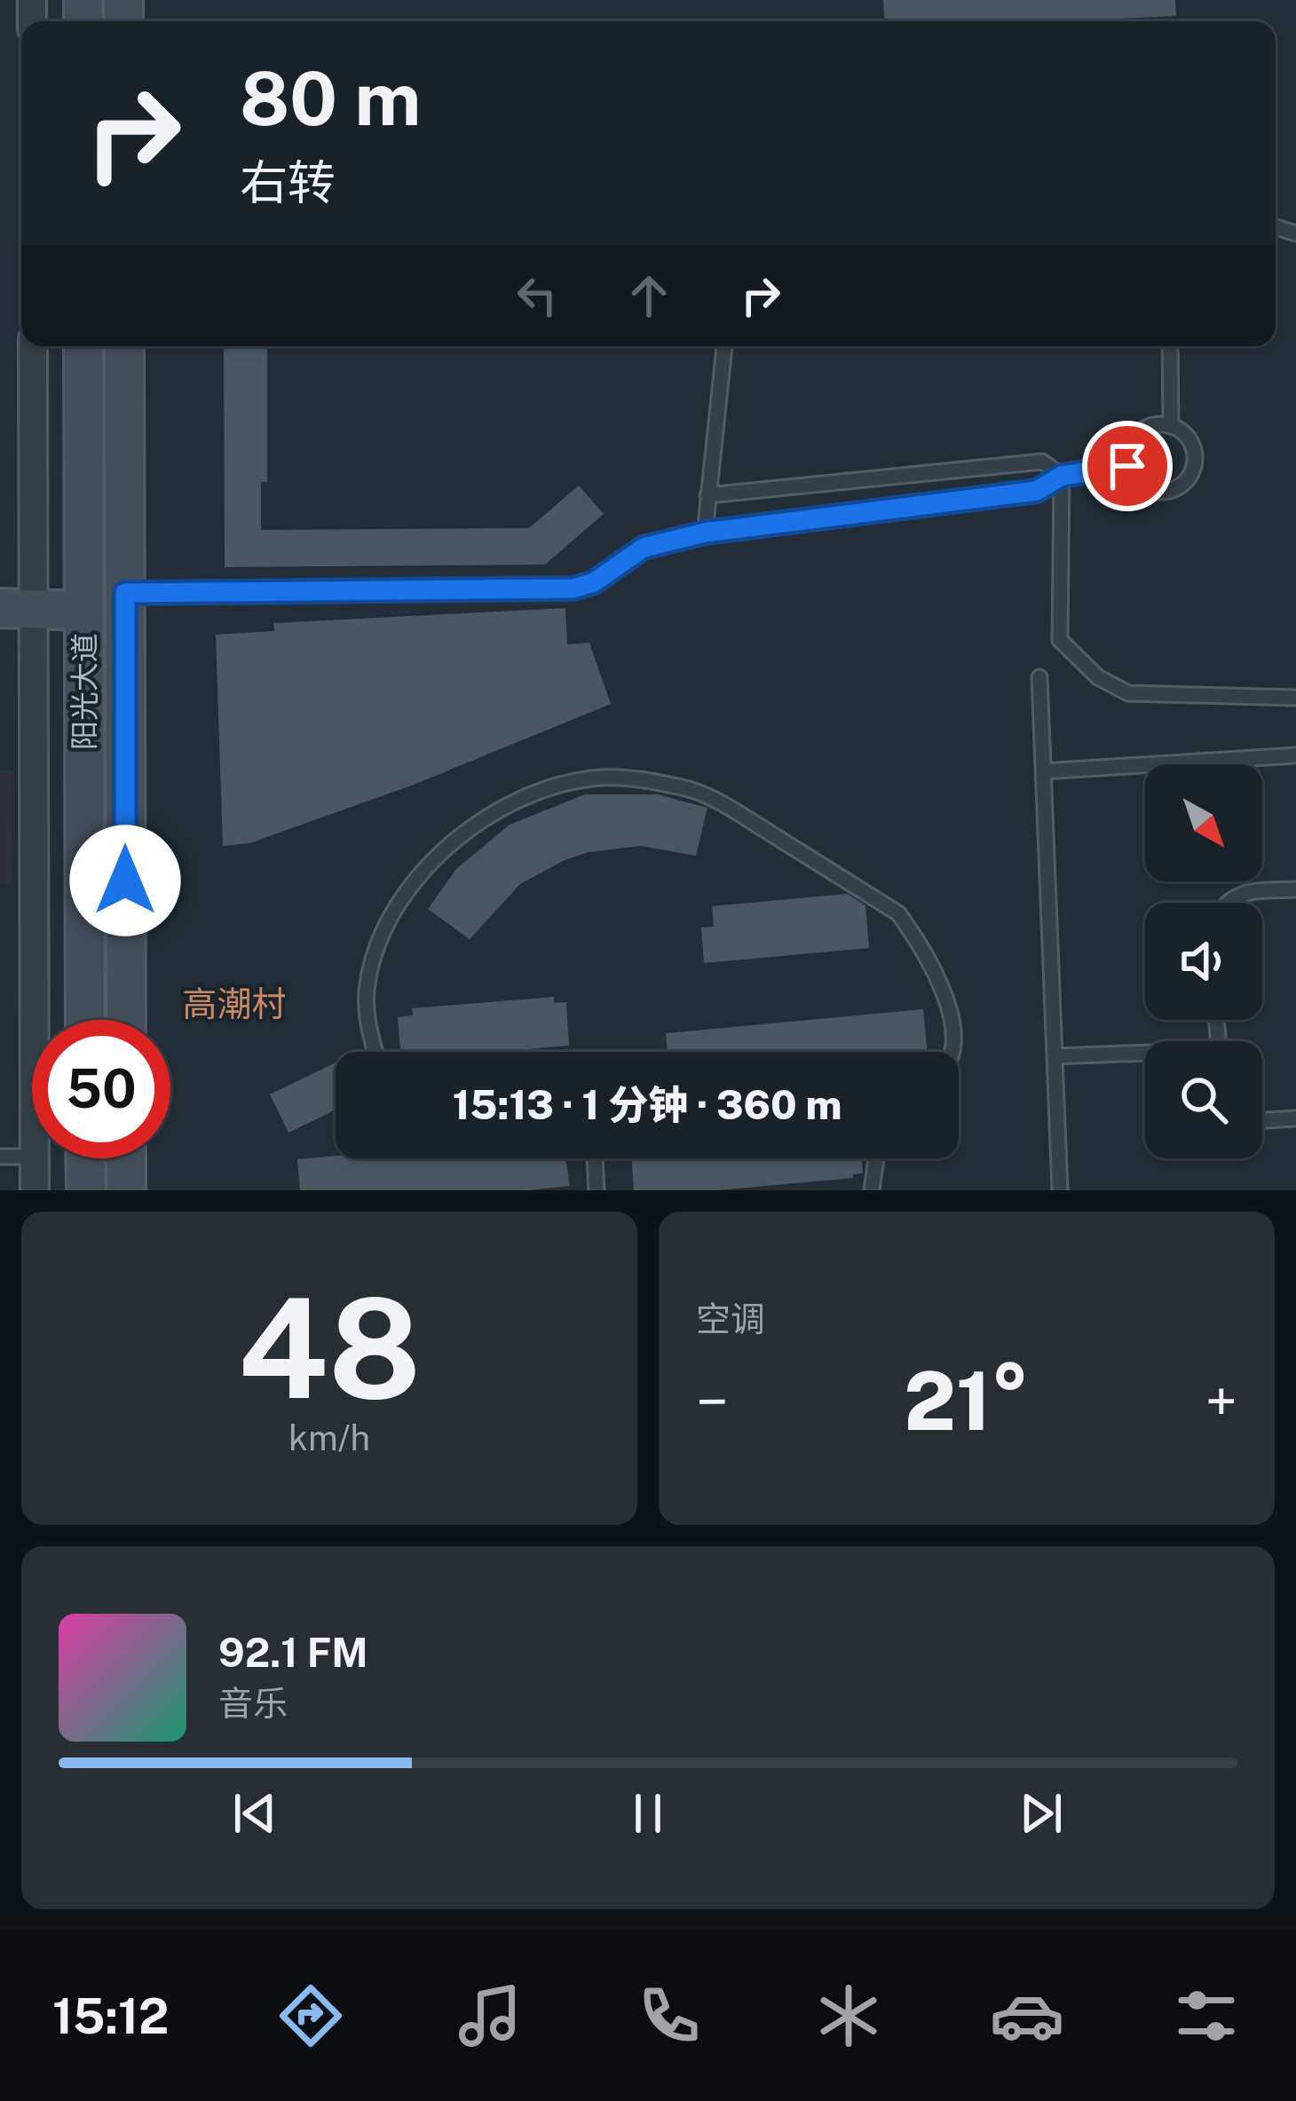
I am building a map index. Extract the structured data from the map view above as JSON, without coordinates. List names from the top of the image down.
{
  "streets": {
    "main road": ["阳光大道"]
  },
  "districts": ["高潮村"],
  "north": "bottom right",
  "page": {
    "turn": ["80 m", "右转"],
    "limit": "50",
    "trip": "15:13 · 1 分钟 · 360 m",
    "tile": [
      ["48", "km/h"],
      "空调"
    ],
    "heat": ["−", "21°", "+"],
    "song": ["92.1 FM", "音乐"],
    "tabs": "15:12"
  }
}
